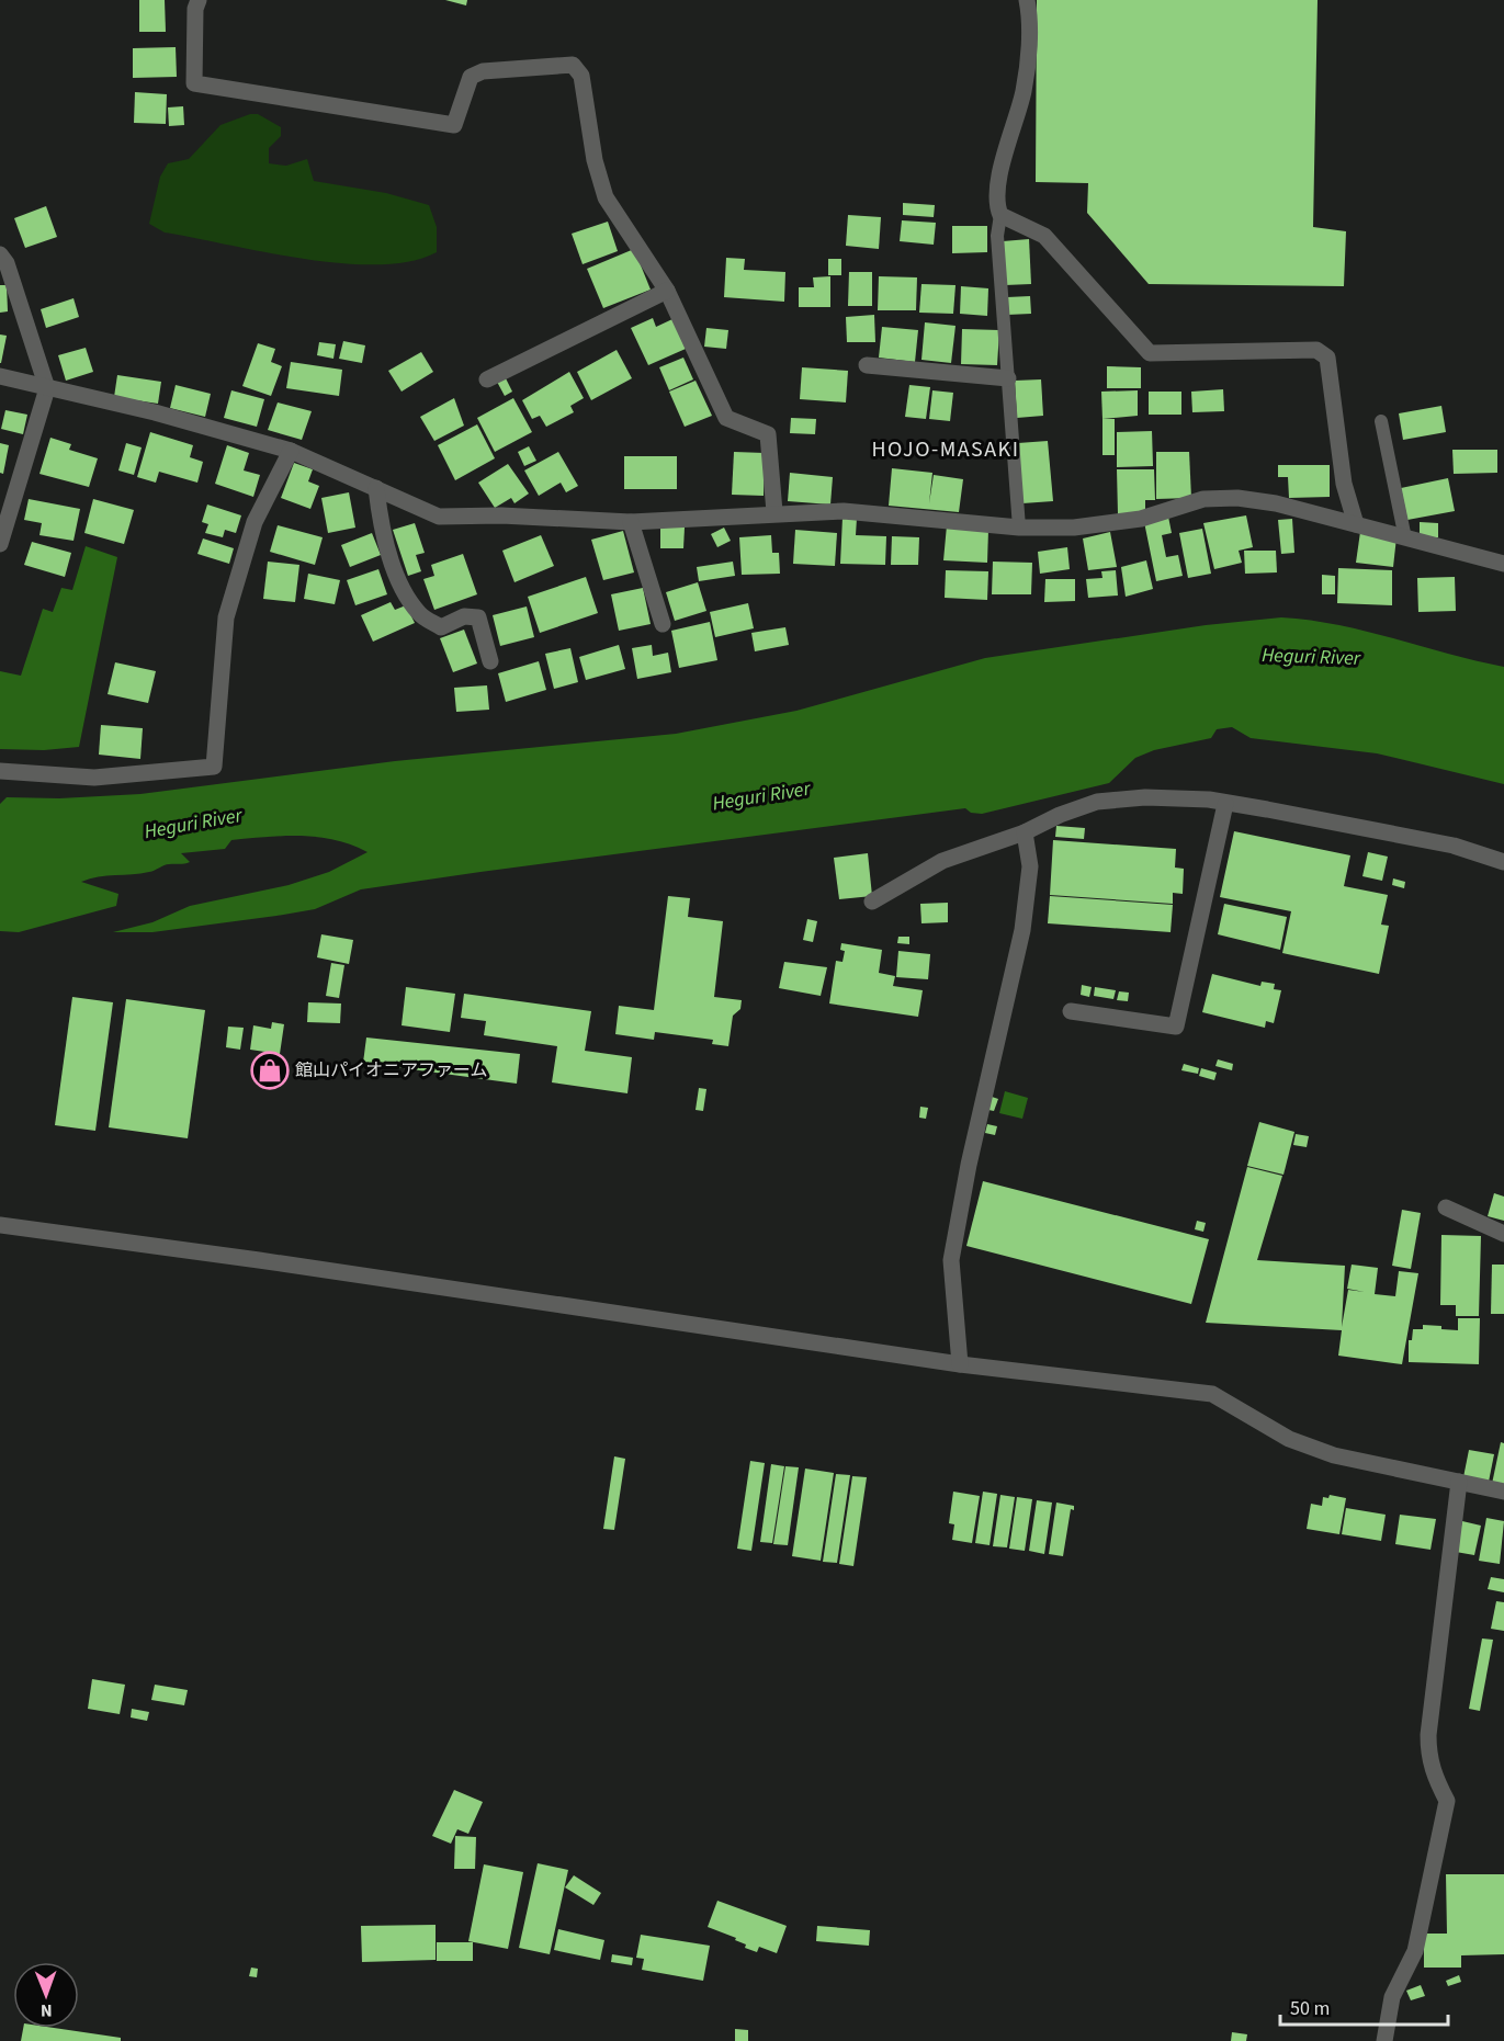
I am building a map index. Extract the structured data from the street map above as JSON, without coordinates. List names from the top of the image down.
{
  "districts": ["HOJO-MASAKI"],
  "water": ["Heguri River"],
  "places": {
    "shop": ["館山パイオニアファーム"]
  },
  "scale_bar": "50 m",
  "north": "bottom"
}
